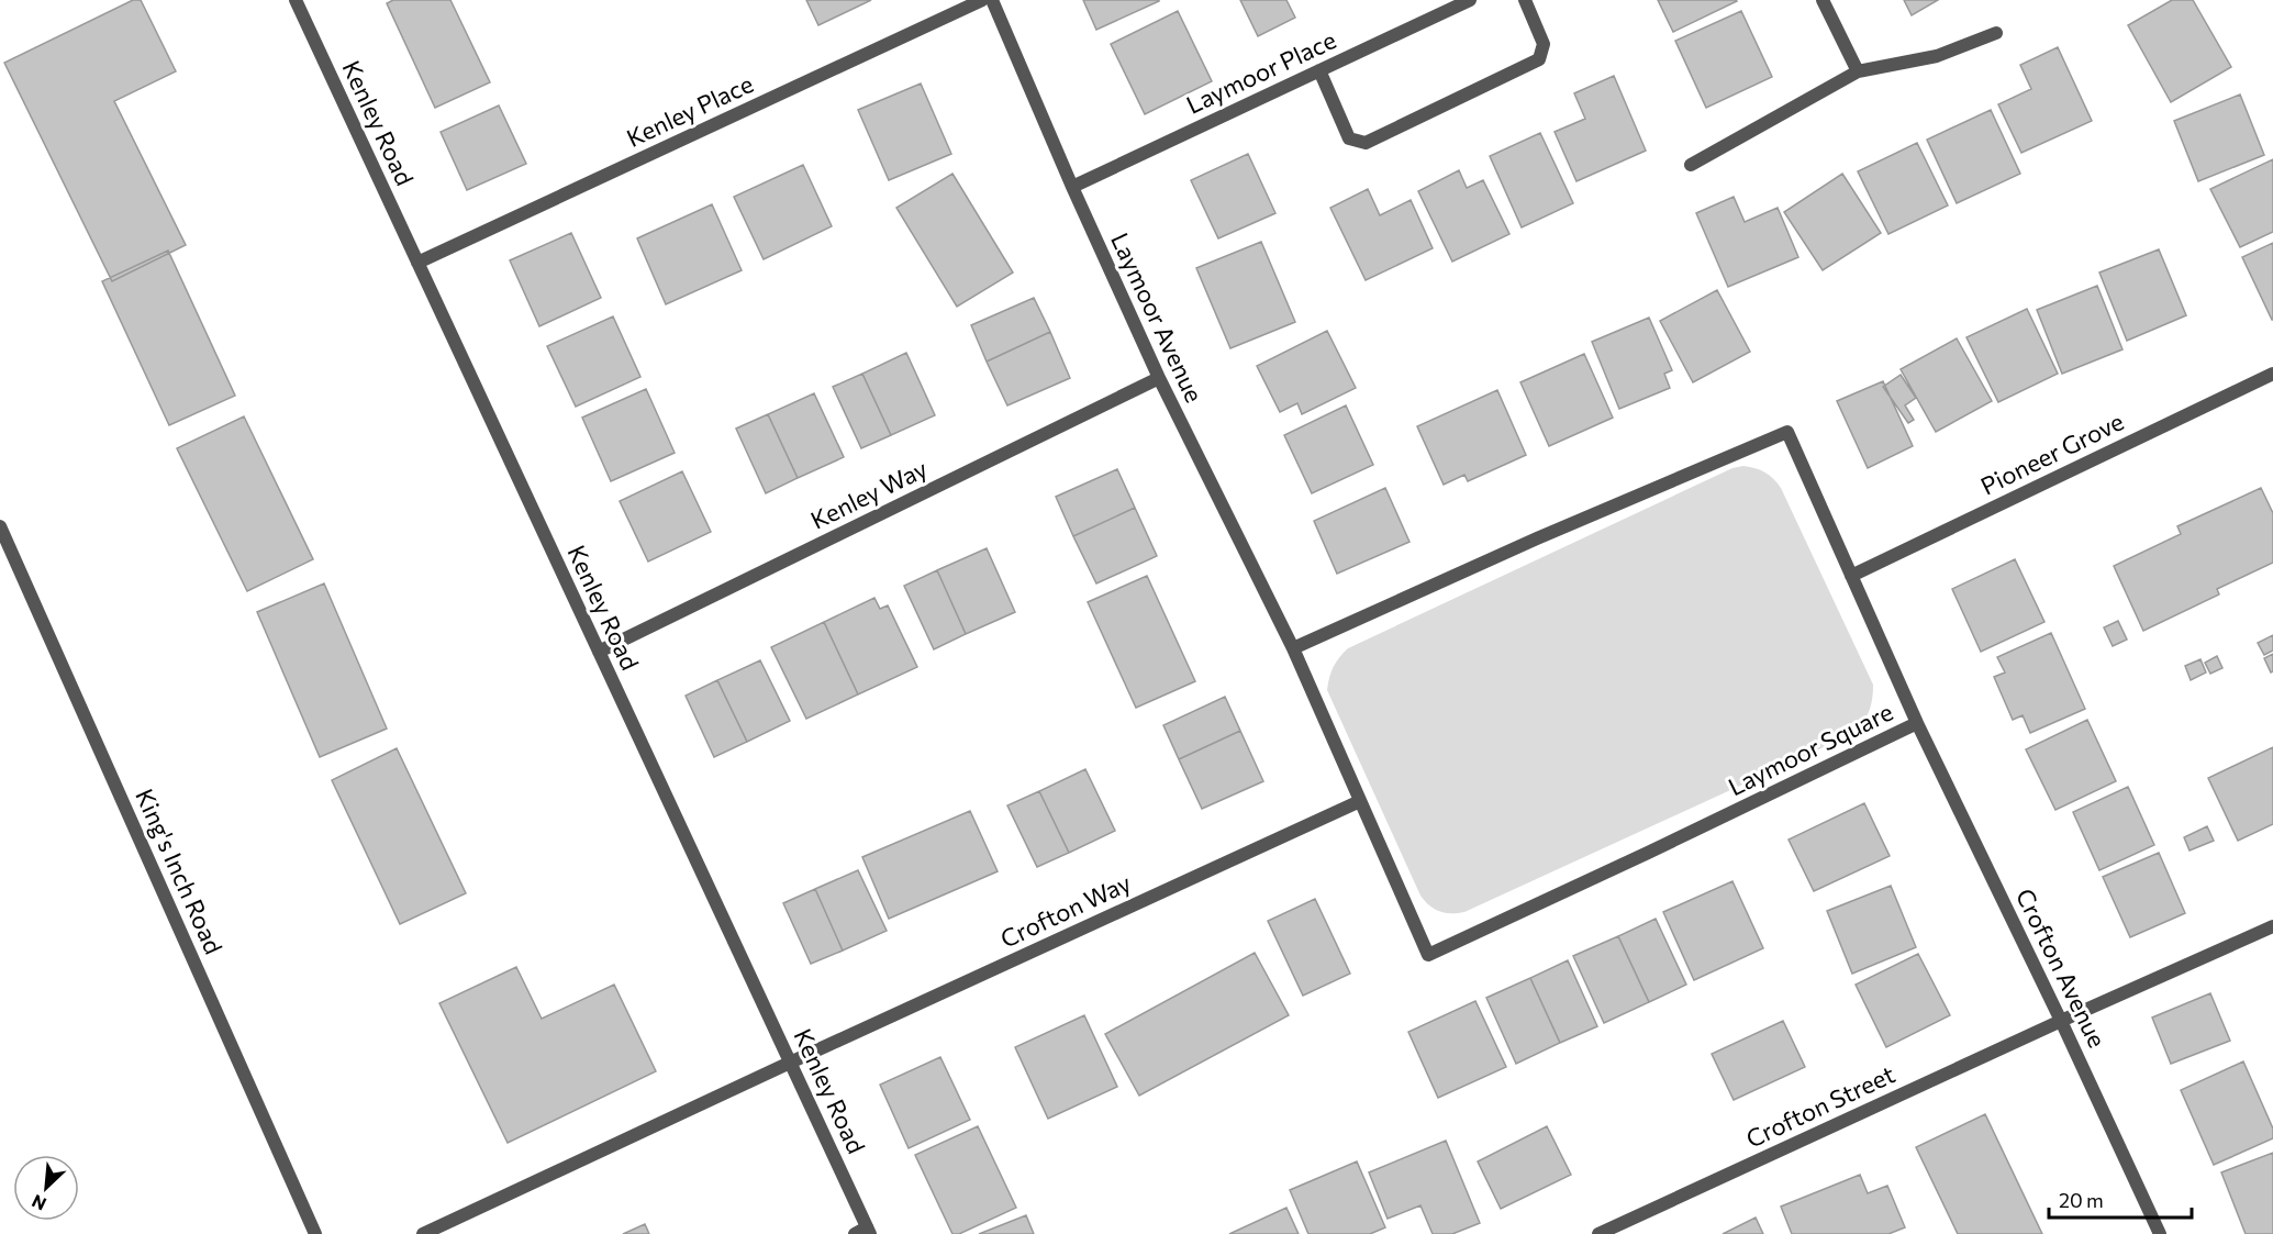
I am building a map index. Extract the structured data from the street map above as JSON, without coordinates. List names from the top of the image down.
{
  "streets": {
    "street": [
      "Laymoor Place",
      "Kenley Place",
      "Kenley Road",
      "Laymoor Avenue",
      "Pioneer Grove",
      "Kenley Way",
      "Laymoor Square",
      "King's Inch Road",
      "Crofton Way",
      "Crofton Avenue",
      "Crofton Street"
    ]
  },
  "crossings": [
    ["Laymoor Place", "Laymoor Avenue"],
    ["Kenley Place", "Kenley Road"],
    ["Kenley Road", "Kenley Way"],
    ["Kenley Road", "Crofton Way"],
    ["Laymoor Avenue", "Kenley Way"],
    ["Laymoor Avenue", "Laymoor Square"],
    ["Pioneer Grove", "Laymoor Square"],
    ["Laymoor Square", "Crofton Way"],
    ["Laymoor Square", "Crofton Avenue"],
    ["Crofton Avenue", "Crofton Street"]
  ],
  "scale_bar": "20 m",
  "north": "bottom left"
}
